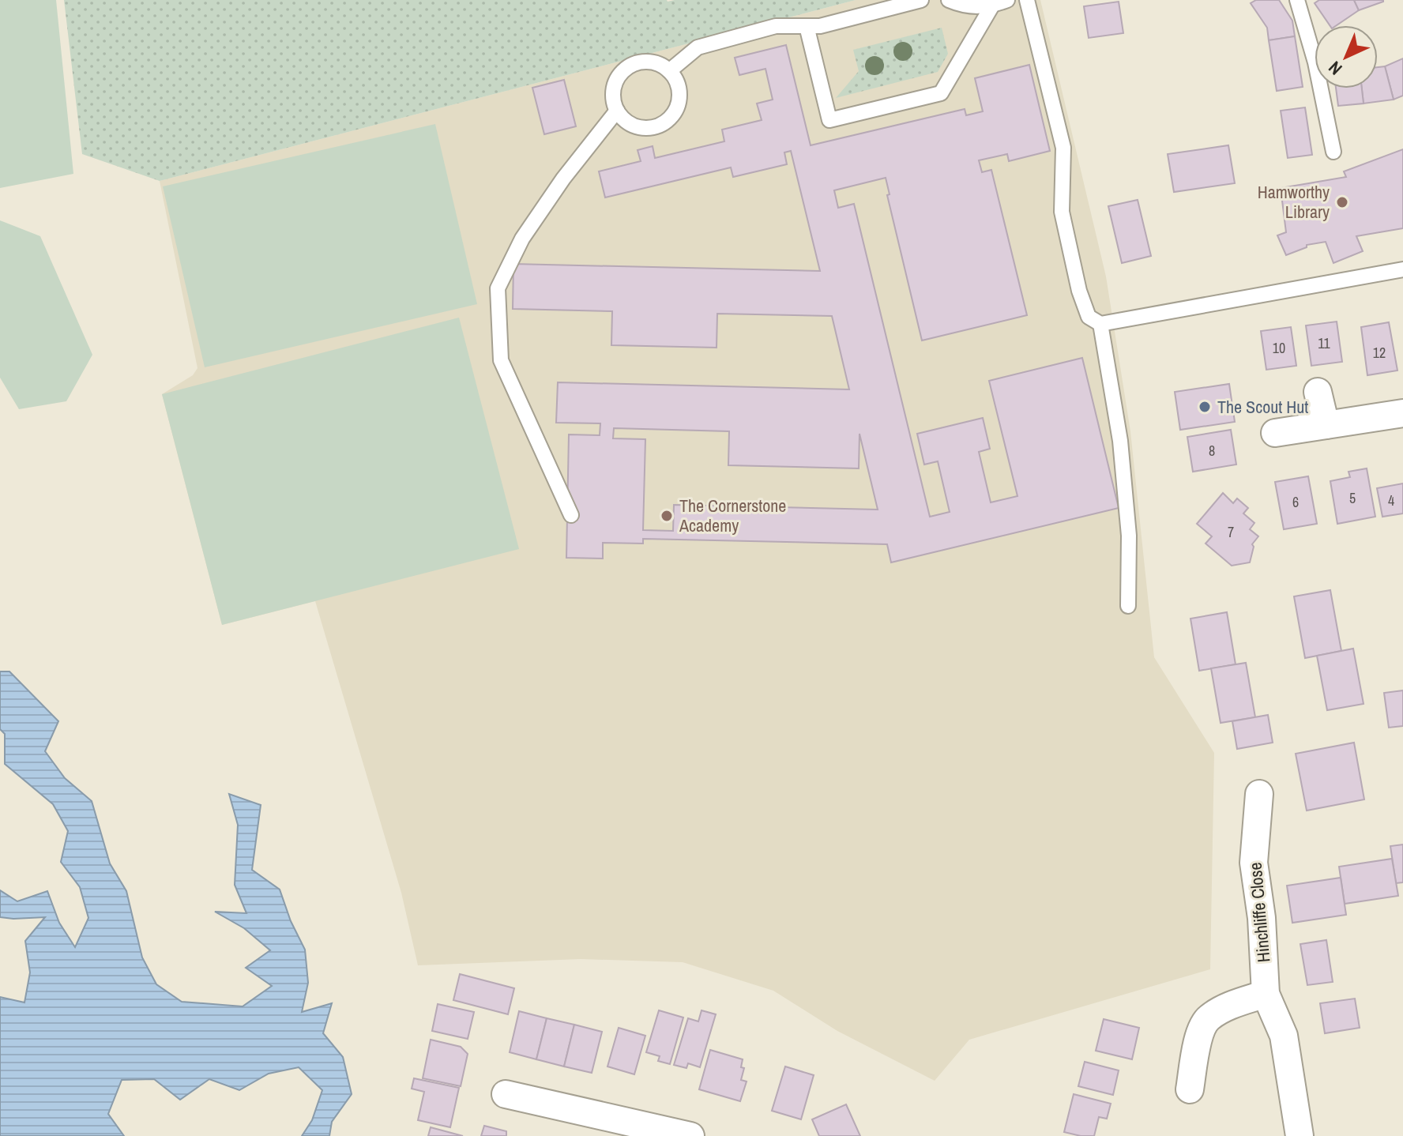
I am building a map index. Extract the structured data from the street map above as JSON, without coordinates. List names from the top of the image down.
{
  "streets": {
    "street": ["Hinchliffe Close"]
  },
  "places": ["Hamworthy Library", "The Scout Hut", "The Cornerstone Academy"],
  "house_numbers": [
    "11",
    "10",
    "12",
    "8",
    "5",
    "4",
    "6",
    "7"
  ],
  "north": "bottom left"
}
